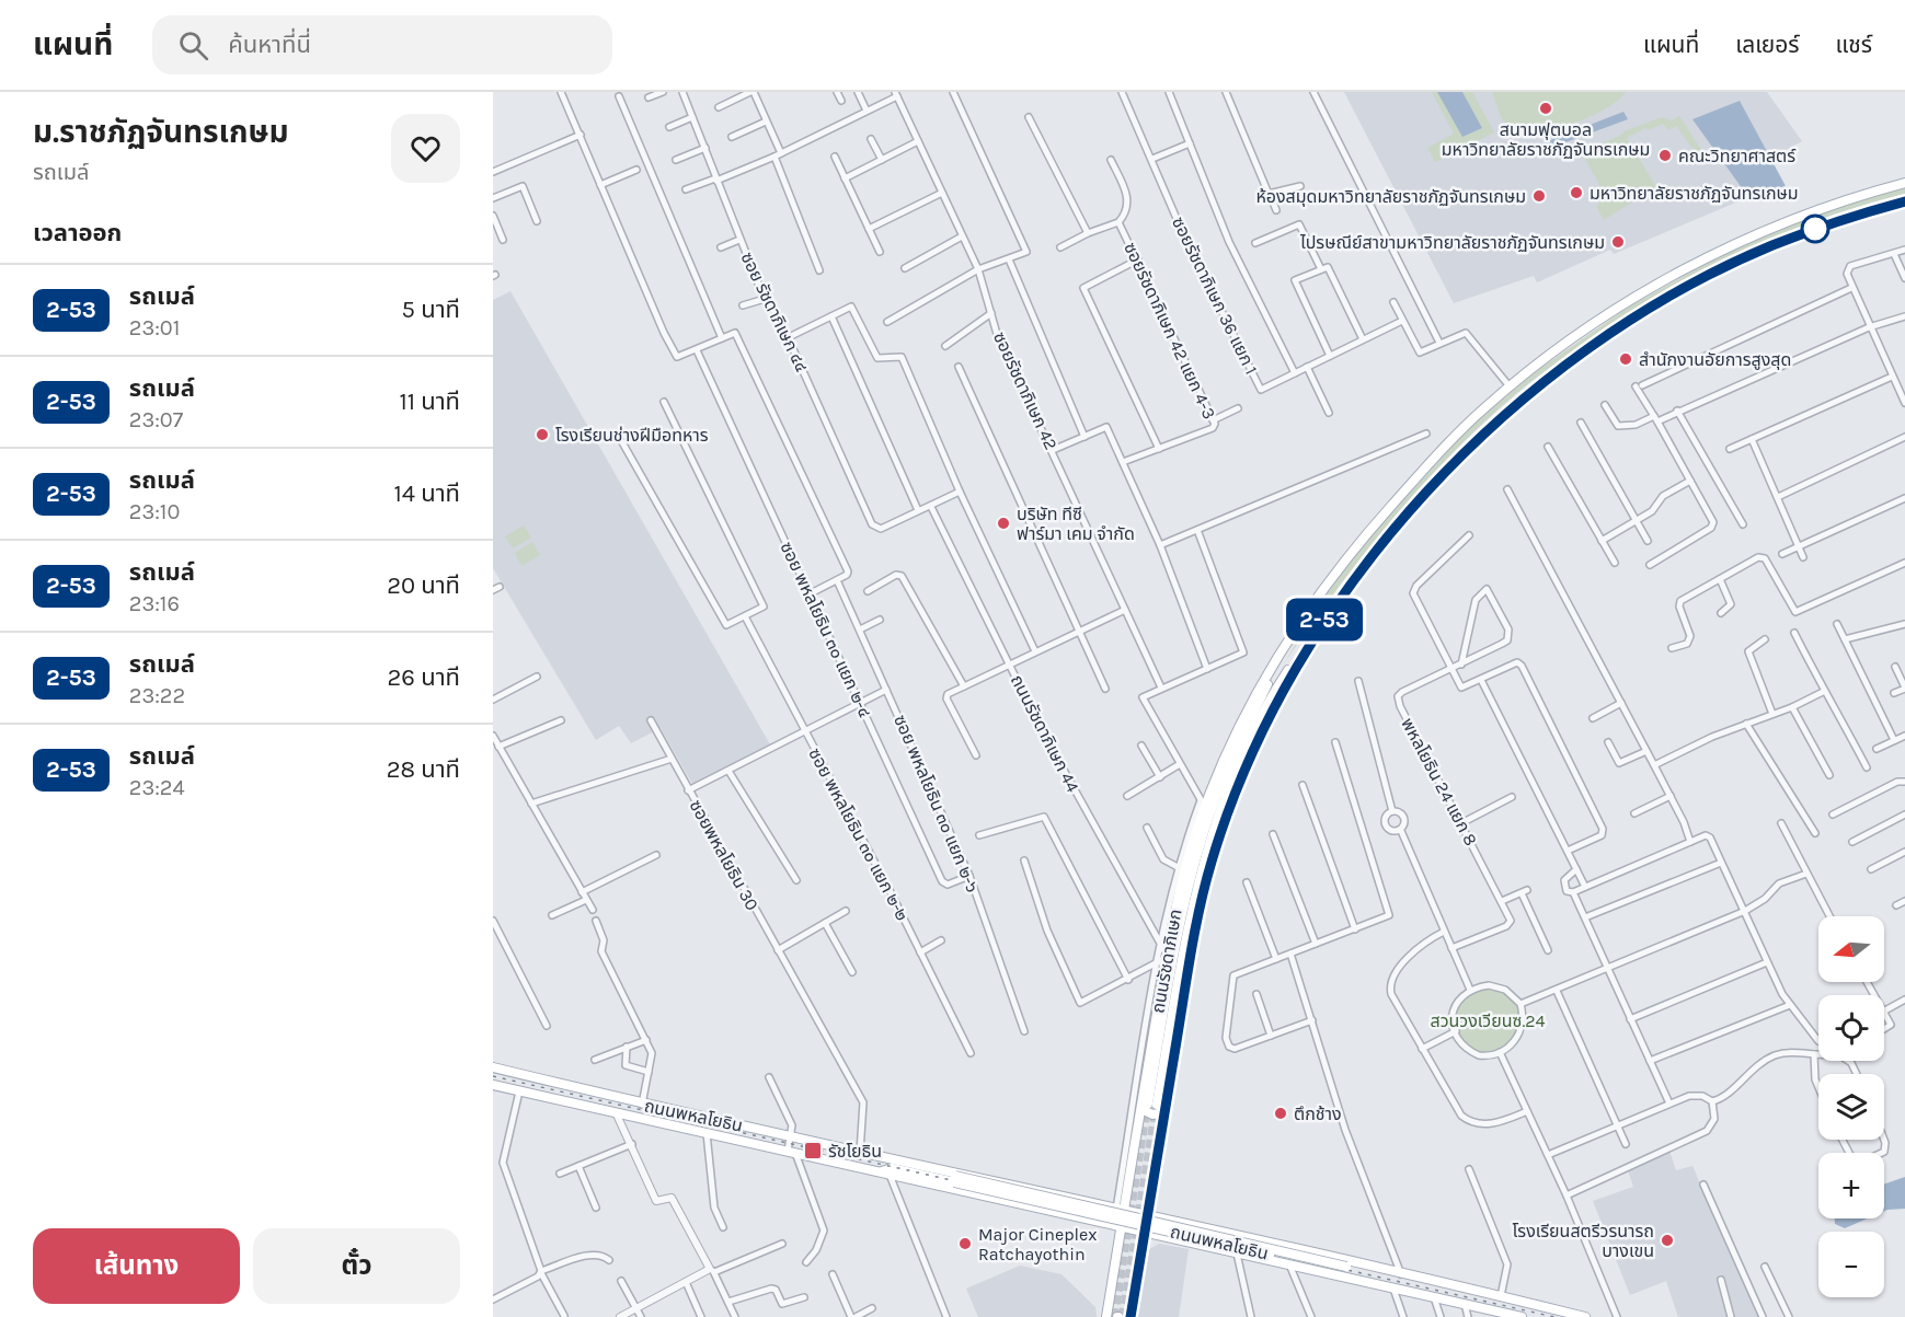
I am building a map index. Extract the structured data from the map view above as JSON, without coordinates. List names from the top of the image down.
{
  "streets": {
    "main road": ["ถนนรัชดาภิเษก", "ถนนพหลโยธิน"],
    "street": [
      "ซอยรัชดาภิเษก 36 แยก 1",
      "ซอย รัชดาภิเษก ๔๔",
      "ซอยรัชดาภิเษก 42 แยก 4-3",
      "ซอยรัชดาภิเษก 42",
      "ซอย พหลโยธิน ๓๐ แยก ๒-๔",
      "ถนนรัชดาภิเษก 44",
      "พหลโยธิน 24 แยก 8",
      "ซอย พหลโยธิน ๓๐ แยก ๒-๖",
      "ซอย พหลโยธิน ๓๐ แยก ๒-๒",
      "ซอยพหลโยธิน 30"
    ]
  },
  "crossings": [
    ["ซอย รัชดาภิเษก ๔๔", "ถนนรัชดาภิเษก 44"],
    ["ซอย พหลโยธิน ๓๐ แยก ๒-๔", "ซอย พหลโยธิน ๓๐ แยก ๒-๖"],
    ["ถนนรัชดาภิเษก 44", "ถนนรัชดาภิเษก"],
    ["ซอยพหลโยธิน 30", "ถนนพหลโยธิน"],
    ["ถนนรัชดาภิเษก", "ถนนพหลโยธิน"]
  ],
  "parks": ["สวนวงเวียนซ.24"],
  "places": {
    "other": [
      "สนามฟุตบอล มหาวิทยาลัยราชภัฏจันทรเกษม",
      "คณะวิทยาศาสตร์",
      "มหาวิทยาลัยราชภัฏจันทรเกษม",
      "ห้องสมุดมหาวิทยาลัยราชภัฏจันทรเกษม",
      "ไปรษณีย์สาขามหาวิทยาลัยราชภัฏจันทรเกษม",
      "สำนักงานอัยการสูงสุด",
      "โรงเรียนช่างฝีมือทหาร",
      "บริษัท ทีซี ฟาร์มา เคม จำกัด",
      "ตึกช้าง",
      "โรงเรียนสตรีวรนารถ บางเขน",
      "Major Cineplex Ratchayothin"
    ],
    "transit": ["รัชโยธิน"]
  },
  "lines": ["bus line 2-53"],
  "north": "left",
  "page": {
    "header": "แผนที่",
    "search": "ค้นหาที่นี่",
    "nav": ["แผนที่", "เลเยอร์", "แชร์"],
    "heading": [
      ["ม.ราชภัฏจันทรเกษม", "รถเมล์"],
      "เวลาออก"
    ],
    "on_map": "2-53",
    "list": [
      {
        "mark": "2-53",
        "name": "รถเมล์",
        "note": "23:01",
        "value": "5 นาที"
      },
      {
        "mark": "2-53",
        "name": "รถเมล์",
        "note": "23:07",
        "value": "11 นาที"
      },
      {
        "mark": "2-53",
        "name": "รถเมล์",
        "note": "23:10",
        "value": "14 นาที"
      },
      {
        "mark": "2-53",
        "name": "รถเมล์",
        "note": "23:16",
        "value": "20 นาที"
      },
      {
        "mark": "2-53",
        "name": "รถเมล์",
        "note": "23:22",
        "value": "26 นาที"
      },
      {
        "mark": "2-53",
        "name": "รถเมล์",
        "note": "23:24",
        "value": "28 นาที"
      }
    ],
    "map_buttons": ["+", "−"],
    "buttons": ["เส้นทาง", "ตั๋ว"]
  }
}
